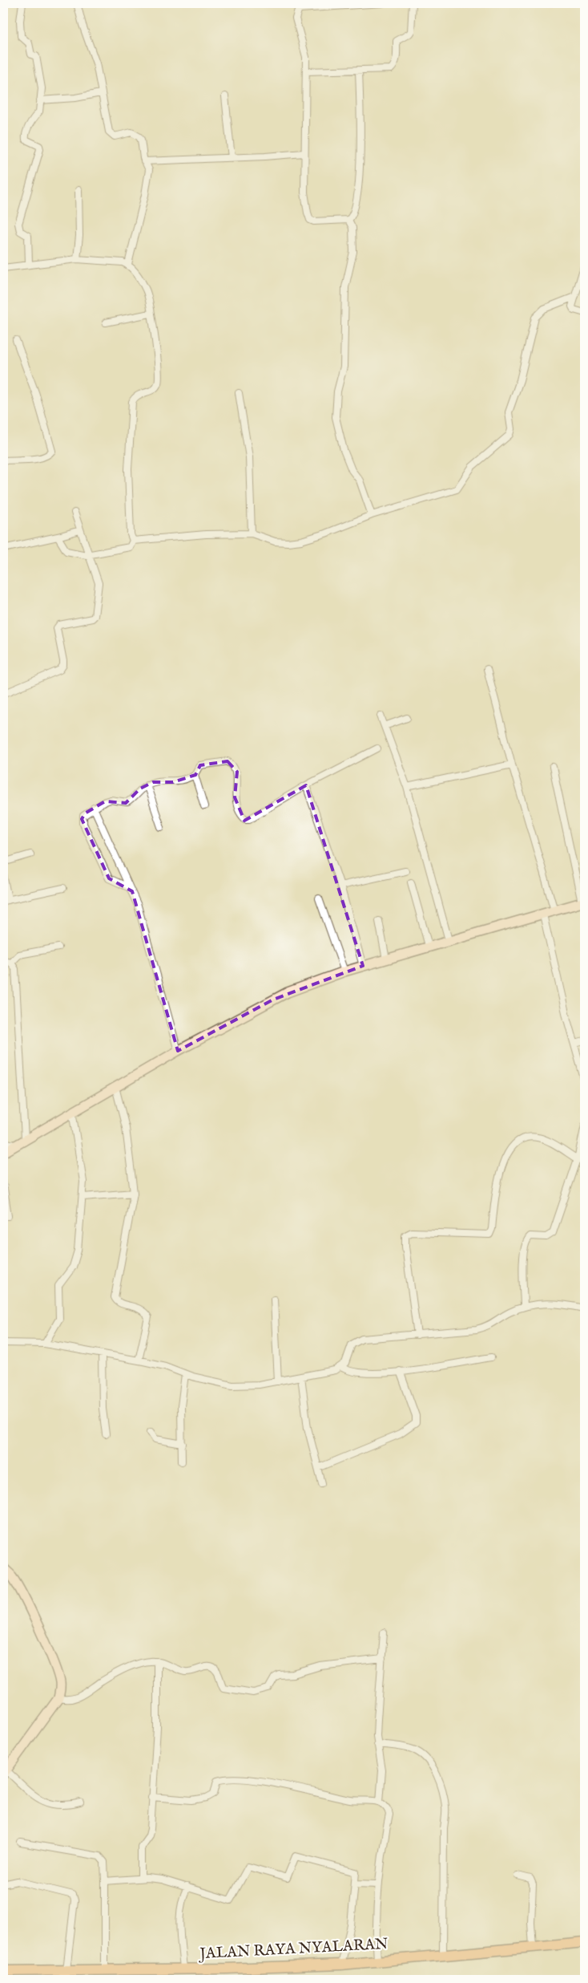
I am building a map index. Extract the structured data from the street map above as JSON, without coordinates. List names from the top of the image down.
{
  "streets": {
    "main road": ["JALAN RAYA NYALARAN"]
  }
}
